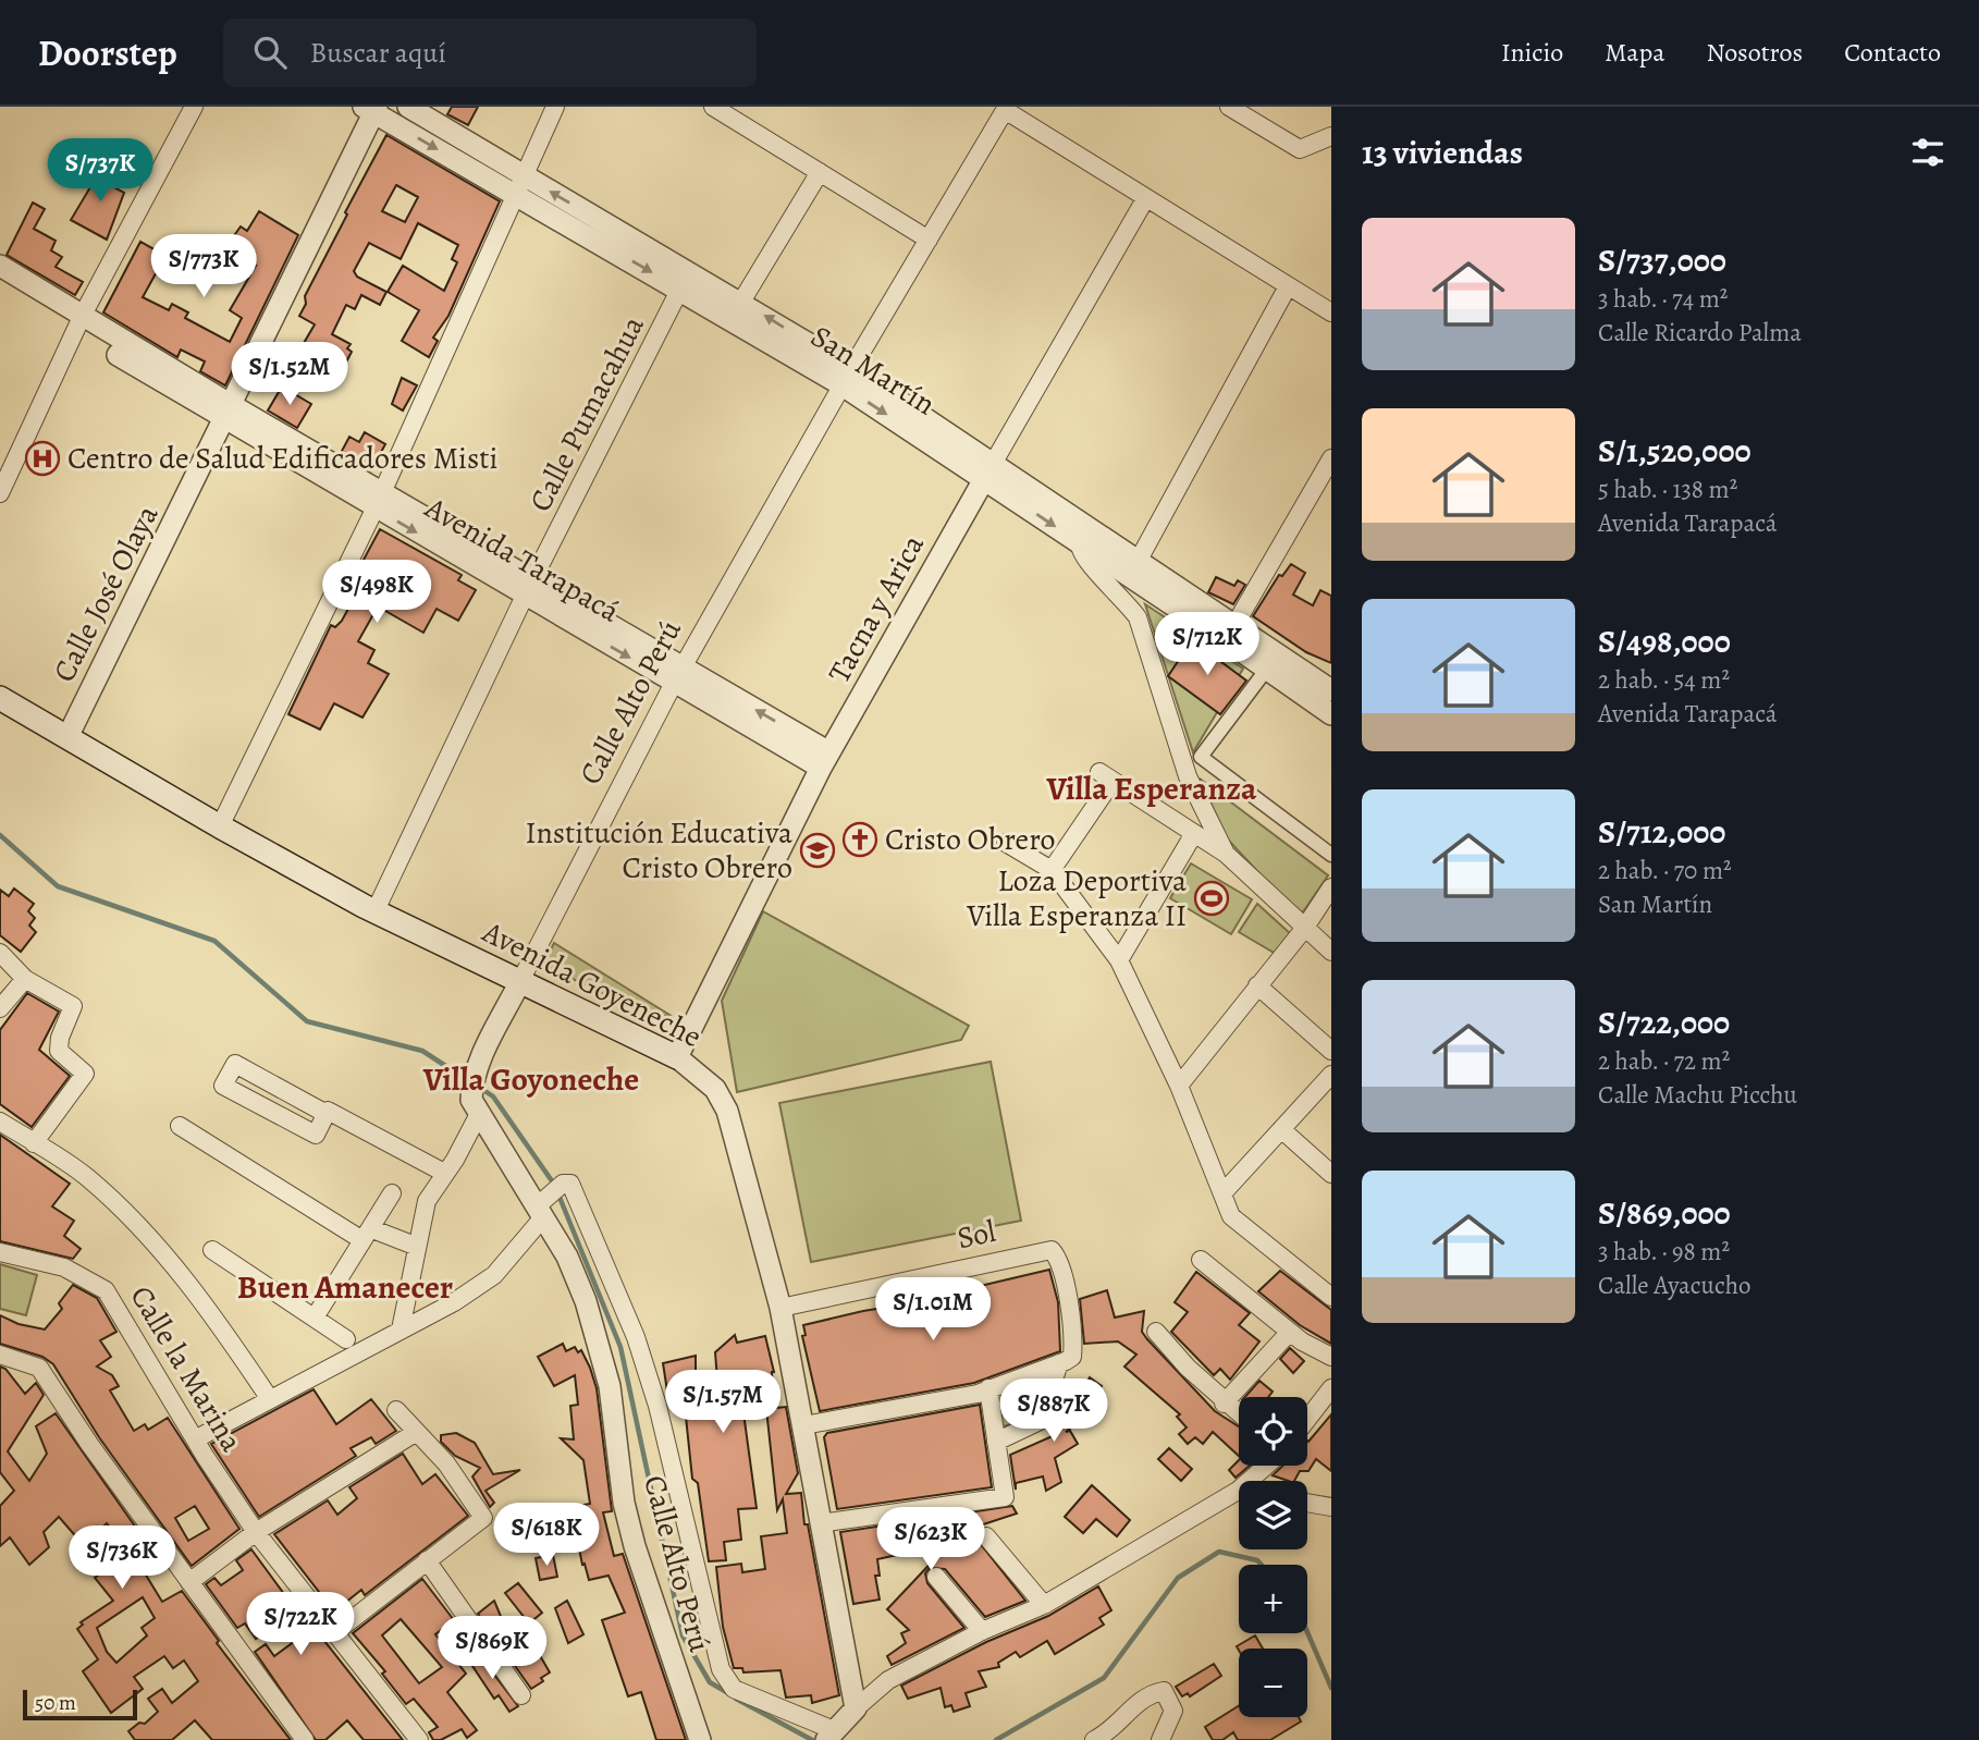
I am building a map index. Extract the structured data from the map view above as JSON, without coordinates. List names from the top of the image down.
{
  "streets": {
    "main road": ["Avenida Goyeneche"],
    "street": [
      "San Martín",
      "Calle Pumacahua",
      "Avenida Tarapacá",
      "Calle José Olaya",
      "Tacna y Arica",
      "Calle Alto Perú",
      "Sol",
      "Calle la Marina"
    ]
  },
  "crossings": [
    ["San Martín", "Calle Pumacahua"],
    ["San Martín", "Calle José Olaya"],
    ["San Martín", "Tacna y Arica"],
    ["San Martín", "Calle Alto Perú"],
    ["Calle Pumacahua", "Avenida Tarapacá"],
    ["Calle Pumacahua", "Avenida Goyeneche"],
    ["Avenida Tarapacá", "Calle José Olaya"],
    ["Avenida Tarapacá", "Tacna y Arica"],
    ["Avenida Tarapacá", "Calle Alto Perú"],
    ["Calle José Olaya", "Avenida Goyeneche"],
    ["Tacna y Arica", "Avenida Goyeneche"],
    ["Calle Alto Perú", "Avenida Goyeneche"],
    ["Avenida Goyeneche", "Sol"]
  ],
  "districts": ["Villa Esperanza", "Villa Goyoneche", "Buen Amanecer"],
  "places": {
    "hospital": ["Centro de Salud Edificadores Misti"],
    "church": ["Cristo Obrero"],
    "school or university": ["Institución Educativa Cristo Obrero"],
    "sports": ["Loza Deportiva Villa Esperanza II"]
  },
  "scale_bar": "50 m",
  "page": {
    "header": "Doorstep",
    "search": "Buscar aquí",
    "nav": [
      "Inicio",
      "Mapa",
      "Nosotros",
      "Contacto"
    ],
    "heading": "13 viviendas",
    "price": [
      "S/737K",
      "S/773K",
      "S/1.52M",
      "S/498K",
      "S/712K",
      "S/1.01M",
      "S/1.57M",
      "S/887K",
      "S/618K",
      "S/623K",
      "S/736K",
      "S/722K",
      "S/869K"
    ],
    "list": [
      {
        "name": "S/737,000",
        "note": "3 hab. · 74 m² · Calle Ricardo Palma"
      },
      {
        "name": "S/1,520,000",
        "note": "5 hab. · 138 m² · Avenida Tarapacá"
      },
      {
        "name": "S/498,000",
        "note": "2 hab. · 54 m² · Avenida Tarapacá"
      },
      {
        "name": "S/712,000",
        "note": "2 hab. · 70 m² · San Martín"
      },
      {
        "name": "S/722,000",
        "note": "2 hab. · 72 m² · Calle Machu Picchu"
      },
      {
        "name": "S/869,000",
        "note": "3 hab. · 98 m² · Calle Ayacucho"
      }
    ],
    "map_buttons": ["+", "−"],
    "scale": "50 m"
  }
}
